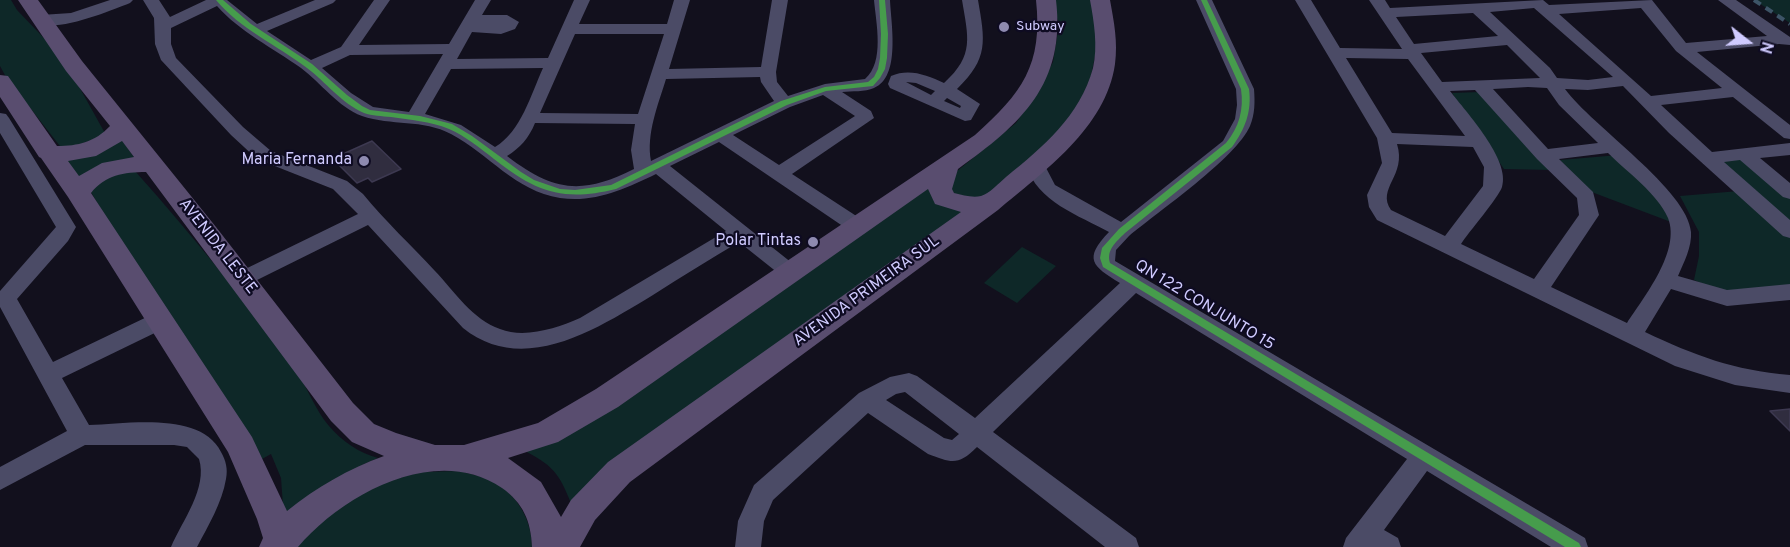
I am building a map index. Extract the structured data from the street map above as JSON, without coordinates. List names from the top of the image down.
{
  "streets": {
    "main road": ["AVENIDA LESTE", "AVENIDA PRIMEIRA SUL"],
    "street": ["QN 122 CONJUNTO 15"]
  },
  "places": ["Subway", "Maria Fernanda", "Polar Tintas"],
  "north": "right"
}
